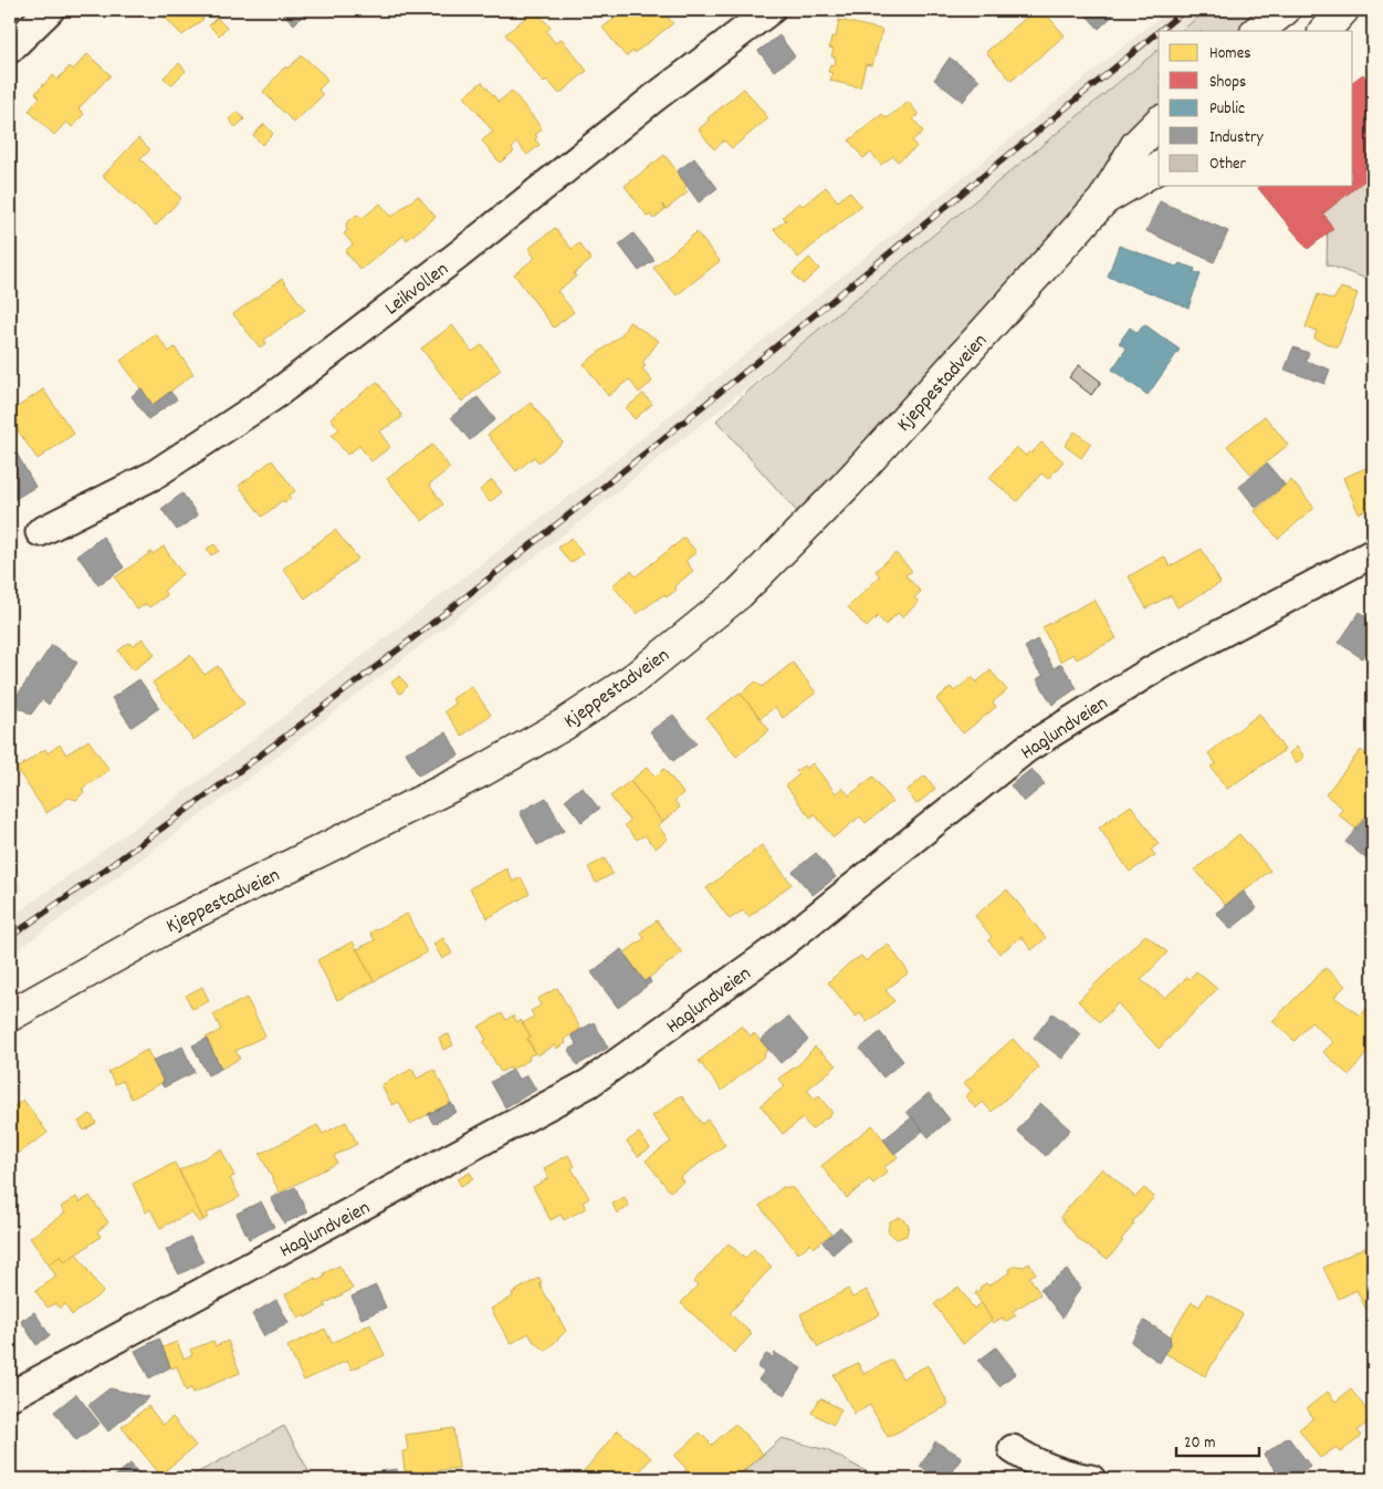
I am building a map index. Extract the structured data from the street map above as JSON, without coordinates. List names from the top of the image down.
{
  "streets": {
    "main road": ["Kjeppestadveien"],
    "street": ["Leikvollen", "Haglundveien"]
  },
  "legend": [
    "Homes",
    "Shops",
    "Public",
    "Industry",
    "Other"
  ],
  "scale_bar": "20 m"
}
